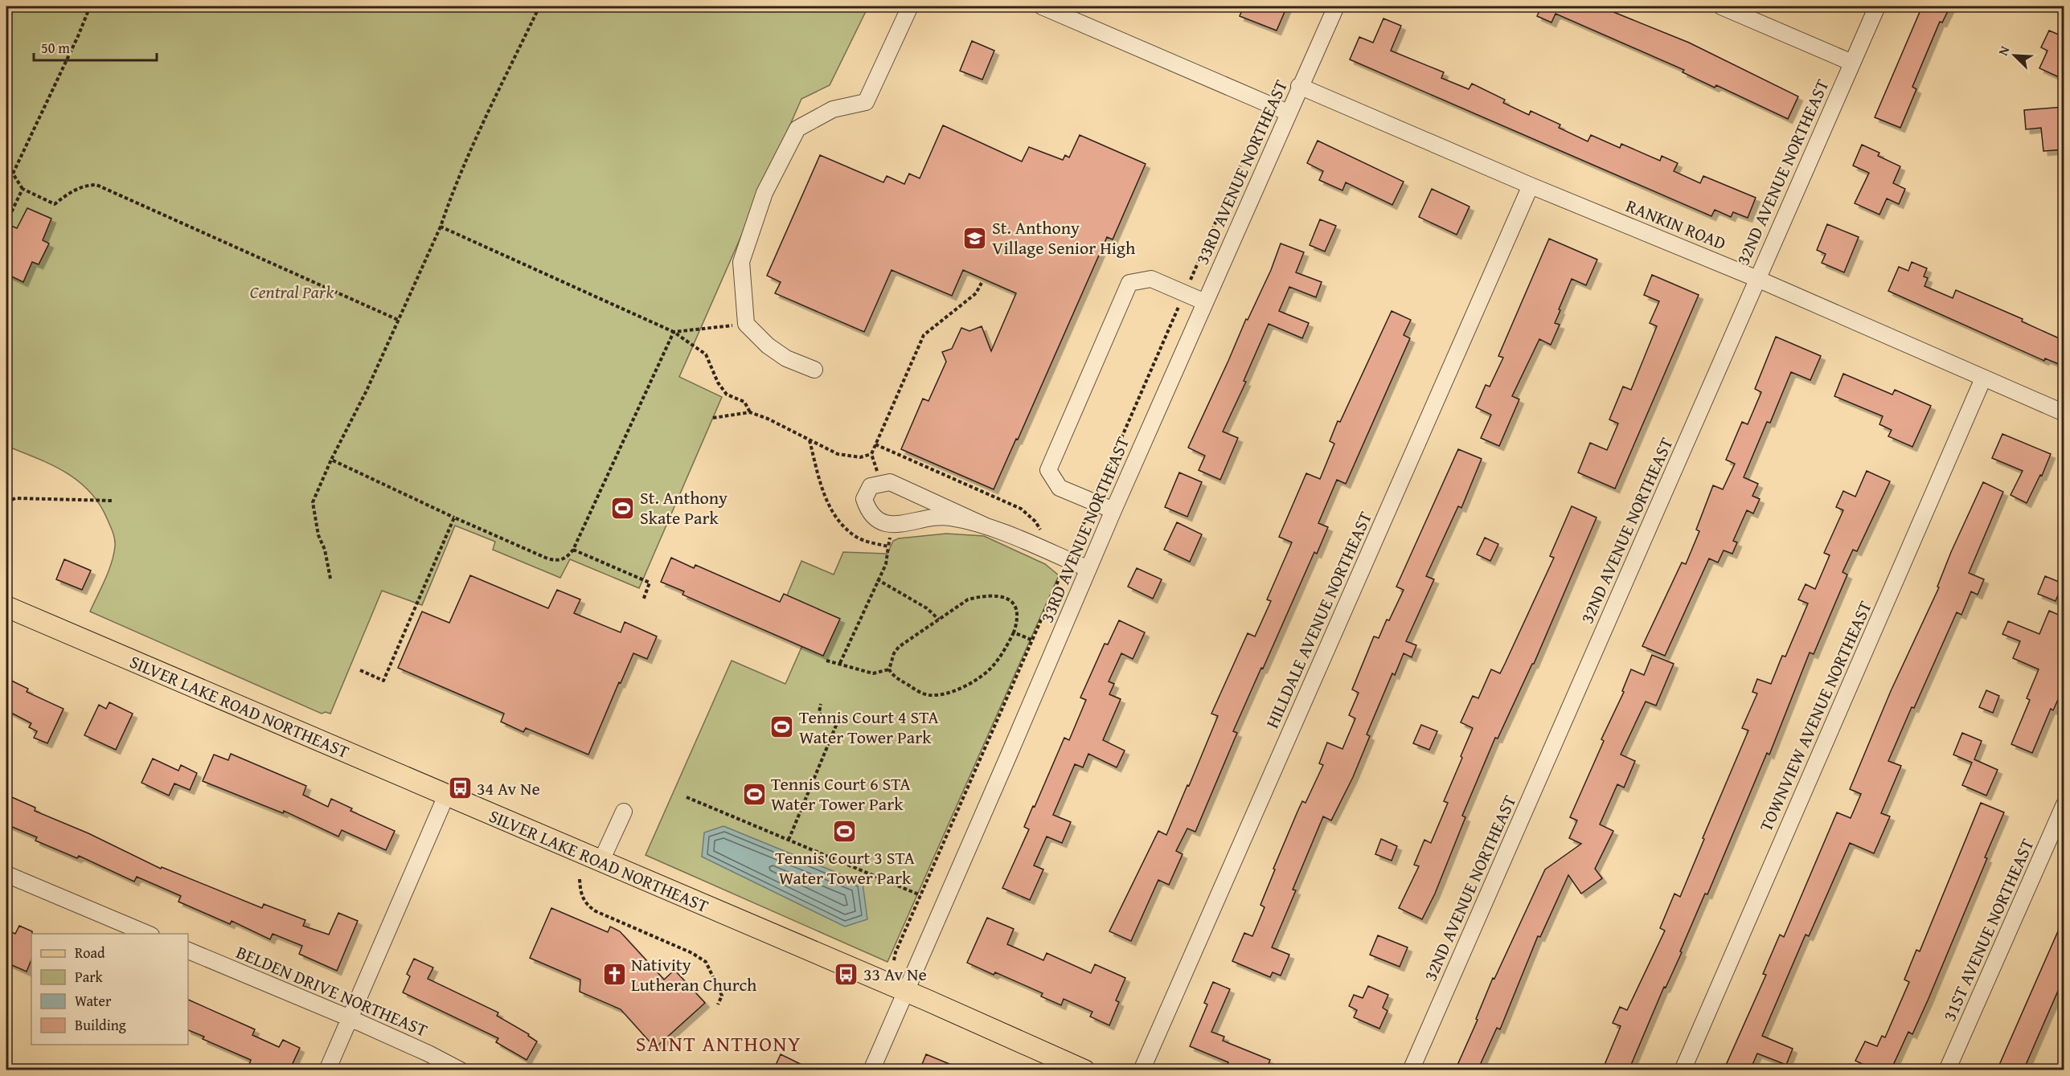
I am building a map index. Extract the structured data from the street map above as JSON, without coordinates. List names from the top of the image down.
{
  "streets": {
    "main road": ["SILVER LAKE ROAD NORTHEAST"],
    "street": [
      "33RD AVENUE NORTHEAST",
      "32ND AVENUE NORTHEAST",
      "RANKIN ROAD",
      "HILLDALE AVENUE NORTHEAST",
      "TOWNVIEW AVENUE NORTHEAST",
      "31ST AVENUE NORTHEAST",
      "BELDEN DRIVE NORTHEAST"
    ]
  },
  "crossings": [
    ["33RD AVENUE NORTHEAST", "RANKIN ROAD"],
    ["33RD AVENUE NORTHEAST", "SILVER LAKE ROAD NORTHEAST"],
    ["32ND AVENUE NORTHEAST", "RANKIN ROAD"],
    ["RANKIN ROAD", "HILLDALE AVENUE NORTHEAST"],
    ["RANKIN ROAD", "TOWNVIEW AVENUE NORTHEAST"]
  ],
  "districts": ["SAINT ANTHONY"],
  "parks": ["Central Park"],
  "places": {
    "school or university": ["St. Anthony Village Senior High"],
    "sports": [
      "St. Anthony Skate Park",
      "Tennis Court 4 STA Water Tower Park",
      "Tennis Court 6 STA Water Tower Park",
      "Tennis Court 3 STA Water Tower Park"
    ],
    "bus stop": ["34 Av Ne", "33 Av Ne"],
    "church": ["Nativity Lutheran Church"]
  },
  "legend": [
    "Road",
    "Park",
    "Water",
    "Building"
  ],
  "scale_bar": "50 m",
  "north": "top left"
}
